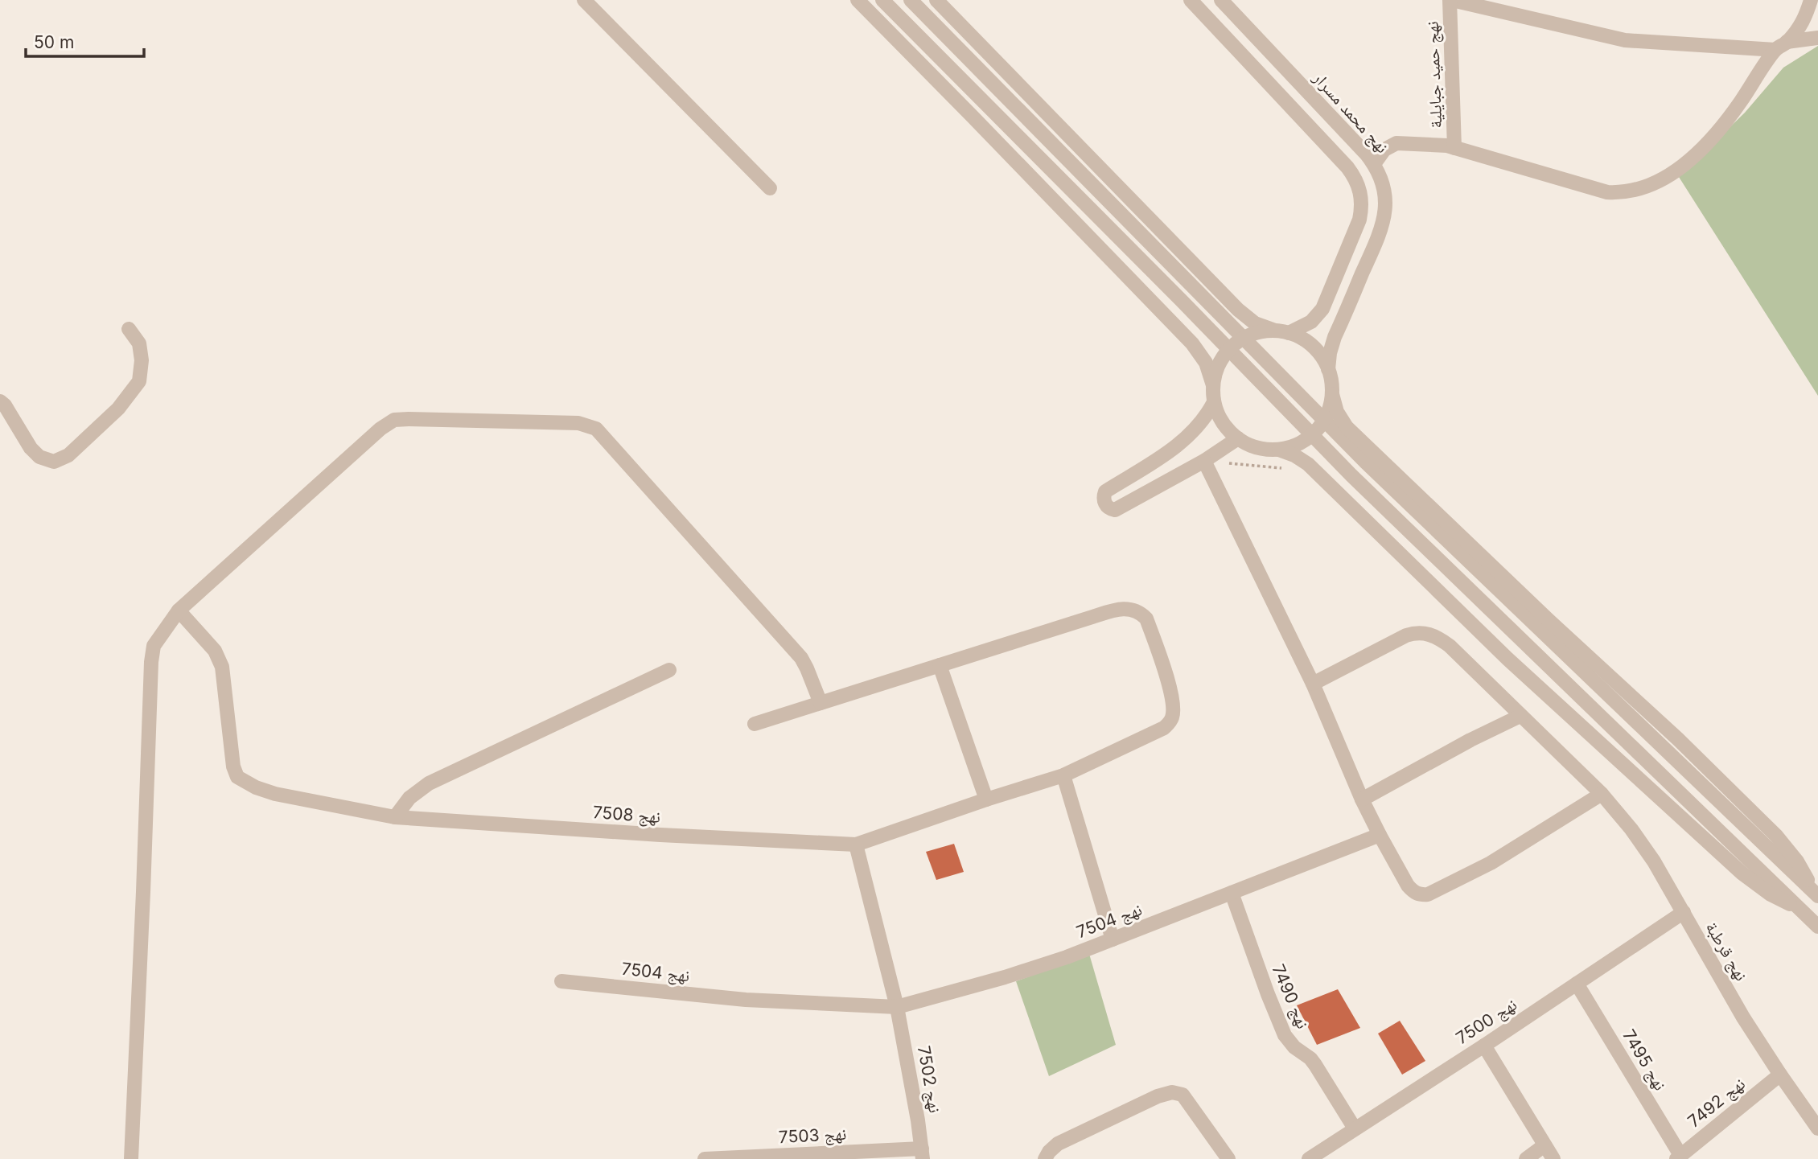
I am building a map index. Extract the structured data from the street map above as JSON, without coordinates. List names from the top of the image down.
{
  "streets": {
    "street": [
      "نهج حميد جبايلية",
      "نهج محمد مسرار",
      "نهج 7508",
      "نهج 7504",
      "نهج قرطبة",
      "نهج 7490",
      "نهج 7500",
      "نهج 7495",
      "نهج 7502",
      "نهج 7492",
      "نهج 7503"
    ]
  },
  "crossings": [
    ["نهج 7508", "نهج 7502"],
    ["نهج 7504", "نهج 7490"],
    ["نهج 7504", "نهج 7502"],
    ["نهج قرطبة", "نهج 7500"],
    ["نهج قرطبة", "نهج 7492"],
    ["نهج 7490", "نهج 7500"],
    ["نهج 7500", "نهج 7495"],
    ["نهج 7495", "نهج 7492"],
    ["نهج 7502", "نهج 7503"]
  ],
  "scale_bar": "50 m"
}
